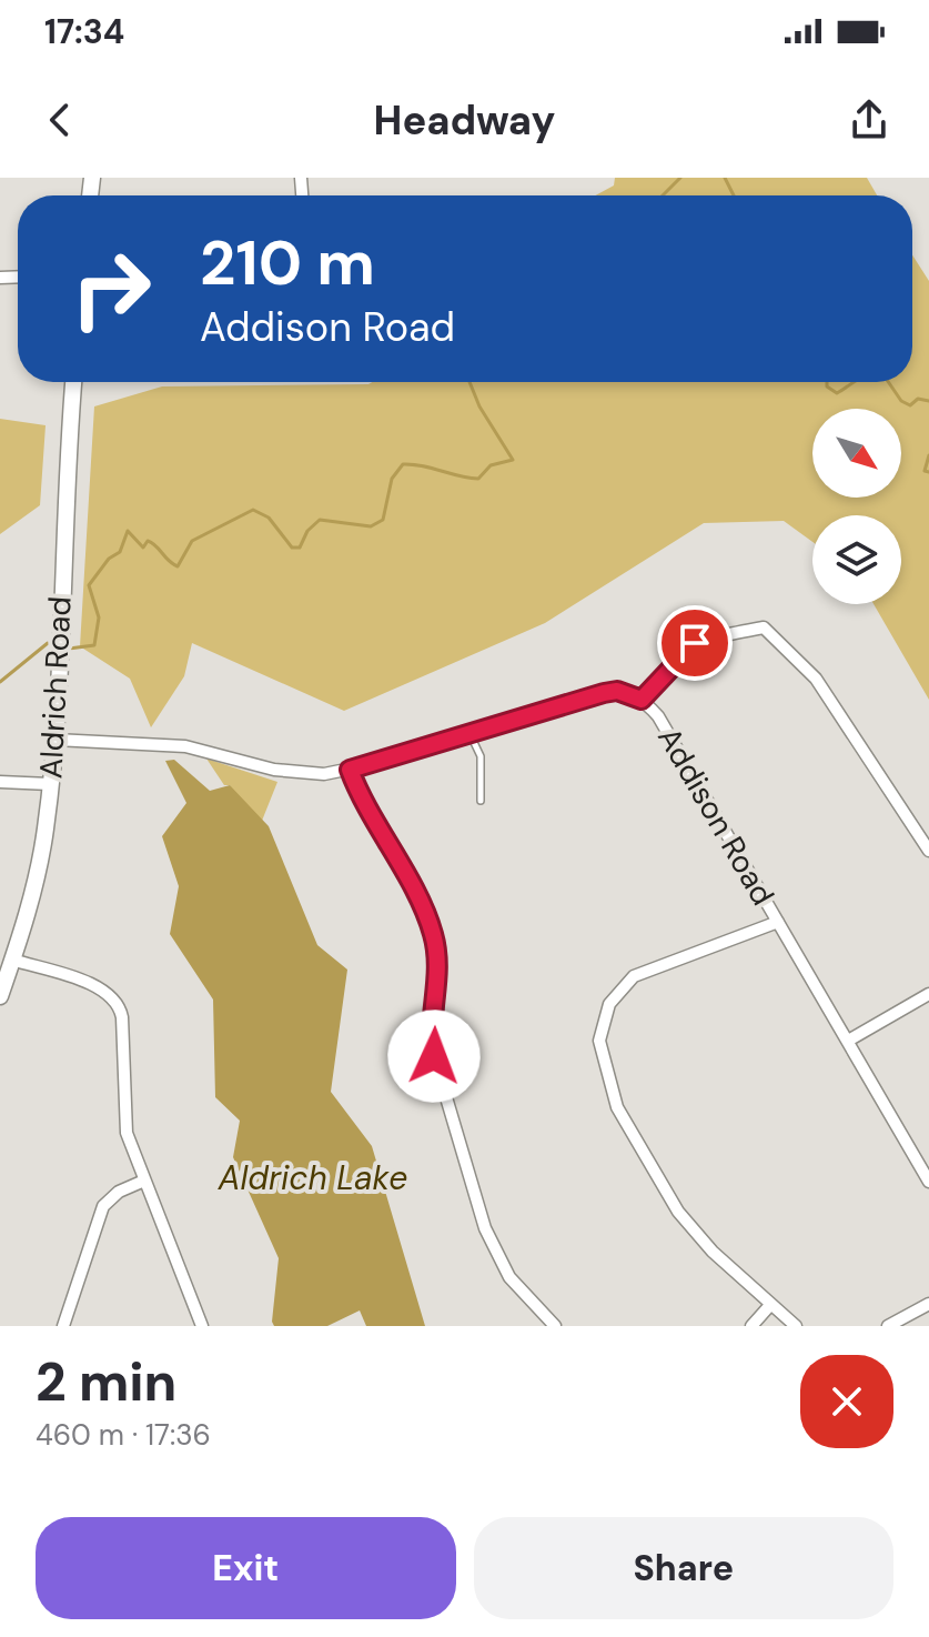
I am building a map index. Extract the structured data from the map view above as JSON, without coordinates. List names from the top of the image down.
{
  "streets": {
    "main road": ["Aldrich Road"],
    "street": ["Addison Road"]
  },
  "crossings": [
    ["Aldrich Road", "Addison Road"]
  ],
  "water": ["Aldrich Lake"],
  "north": "bottom right",
  "page": {
    "status": "17:34",
    "header": "Headway",
    "turn": ["210 m", "Addison Road"],
    "heading": ["2 min", "460 m · 17:36"],
    "buttons": ["Exit", "Share"]
  }
}
